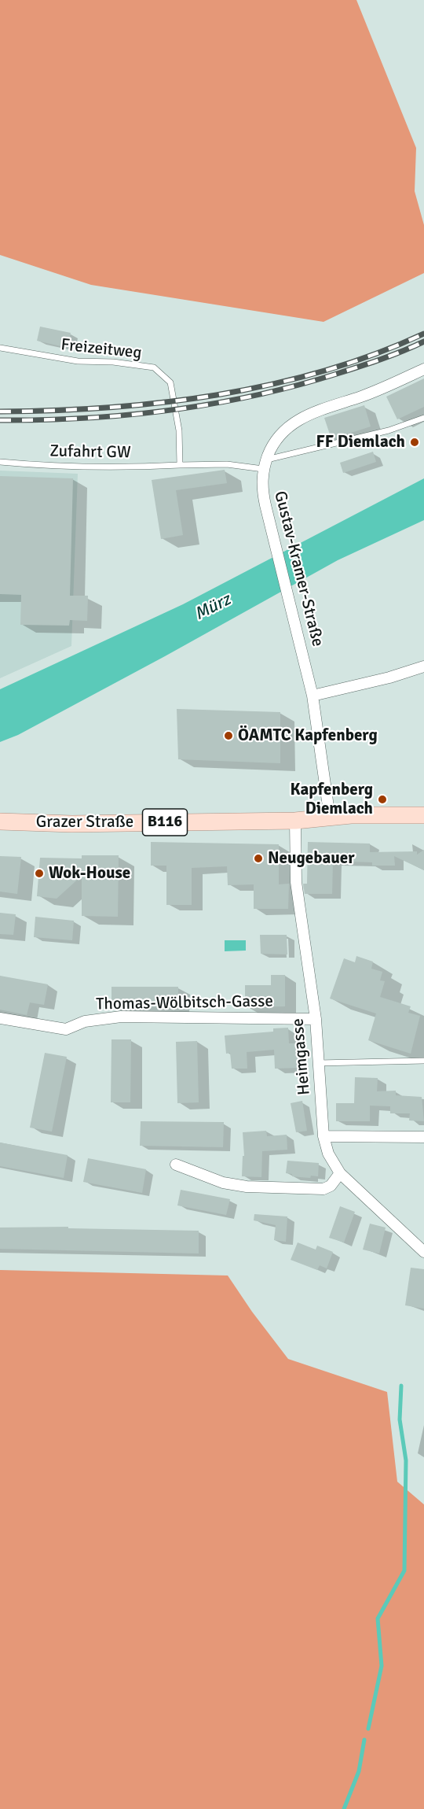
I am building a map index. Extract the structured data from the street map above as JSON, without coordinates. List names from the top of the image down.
{
  "streets": {
    "main road": ["Grazer Straße", "B116"],
    "street": ["Gustav-Kramer-Straße", "Thomas-Wölbitsch-Gasse", "Heimgasse"],
    "lane": ["Freizeitweg", "Zufahrt GW"]
  },
  "crossings": [
    ["Freizeitweg", "Zufahrt GW"],
    ["Gustav-Kramer-Straße", "Grazer Straße"],
    ["Grazer Straße", "Heimgasse"],
    ["Thomas-Wölbitsch-Gasse", "Heimgasse"]
  ],
  "water": ["Mürz"],
  "places": [
    "FF Diemlach",
    "ÖAMTC Kapfenberg",
    "Kapfenberg Diemlach",
    "Neugebauer",
    "Wok-House"
  ]
}
